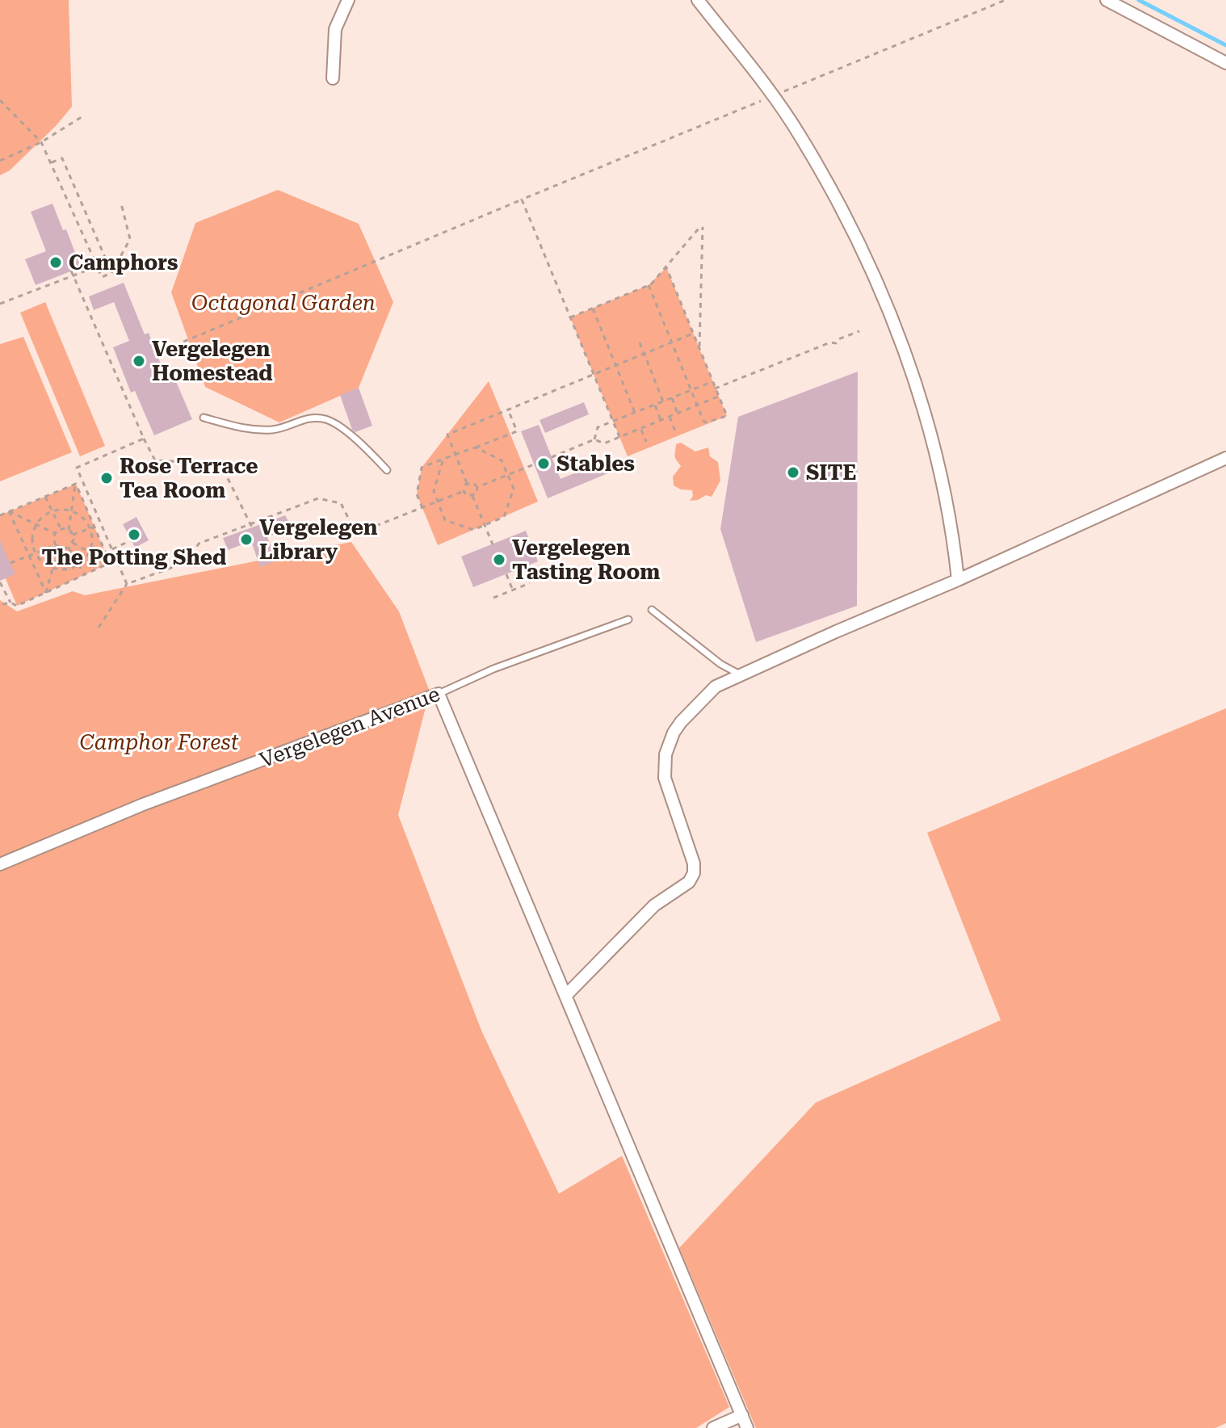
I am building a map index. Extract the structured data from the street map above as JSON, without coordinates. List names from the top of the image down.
{
  "streets": {
    "street": ["Vergelegen Avenue"]
  },
  "parks": ["Octagonal Garden", "Camphor Forest"],
  "places": [
    "Camphors",
    "Vergelegen Homestead",
    "Stables",
    "SITE",
    "Rose Terrace Tea Room",
    "The Potting Shed",
    "Vergelegen Library",
    "Vergelegen Tasting Room"
  ]
}
